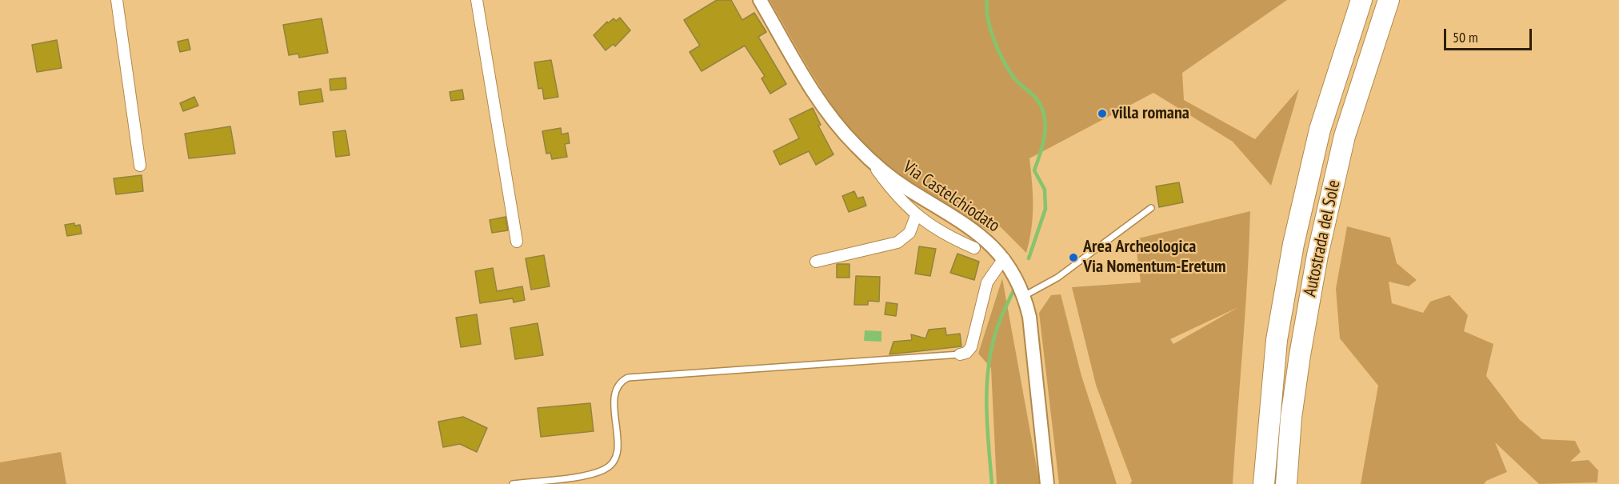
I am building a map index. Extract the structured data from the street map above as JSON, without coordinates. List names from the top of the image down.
{
  "streets": {
    "highway": ["Autostrada del Sole"],
    "street": ["Via Castelchiodato"]
  },
  "places": ["villa romana", "Area Archeologica Via Nomentum-Eretum"],
  "scale_bar": "50 m"
}
